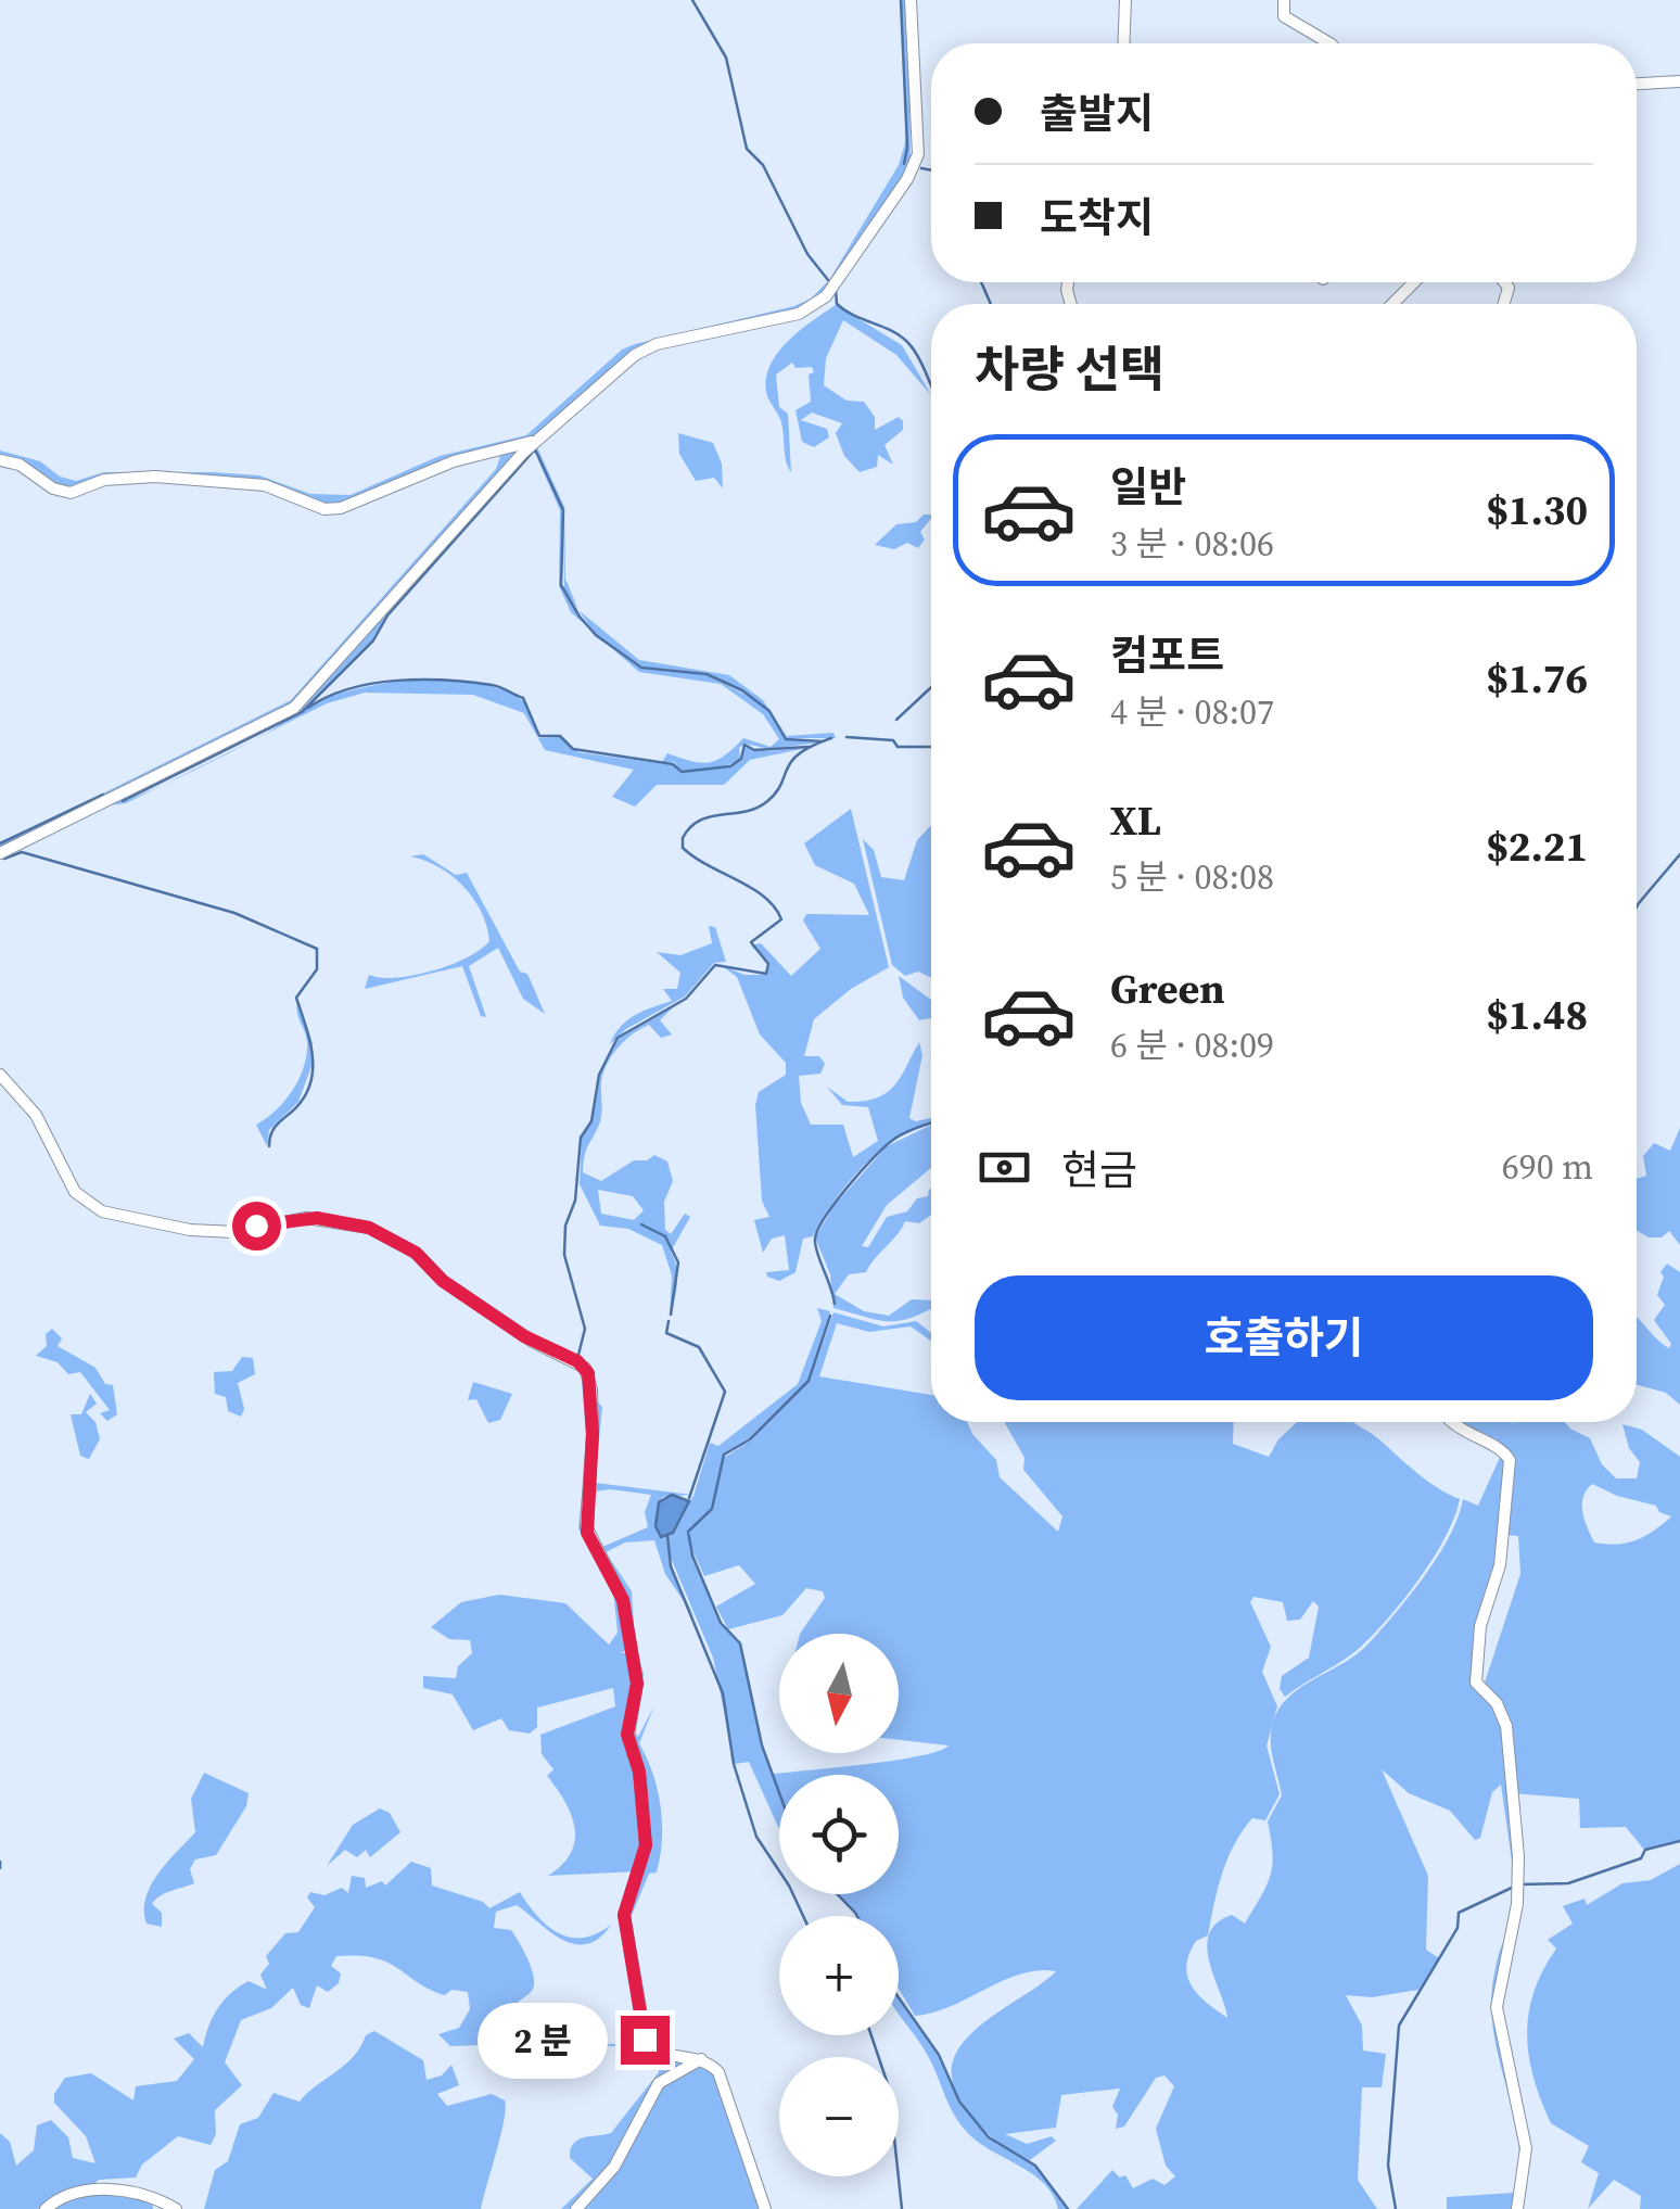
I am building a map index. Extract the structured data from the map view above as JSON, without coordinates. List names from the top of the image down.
{
  "north": "bottom",
  "page": {
    "banner": ["출발지", "도착지"],
    "heading": "차량 선택",
    "list": [
      {
        "name": "일반",
        "note": "3 분 · 08:06",
        "value": "$1.30"
      },
      {
        "name": "컴포트",
        "note": "4 분 · 08:07",
        "value": "$1.76"
      },
      {
        "name": "XL",
        "note": "5 분 · 08:08",
        "value": "$2.21"
      },
      {
        "name": "Green",
        "note": "6 분 · 08:09",
        "value": "$1.48"
      }
    ],
    "pay": ["현금", "690 m"],
    "buttons": "호출하기",
    "map_buttons": ["+", "−"],
    "bubble": "2 분"
  }
}
